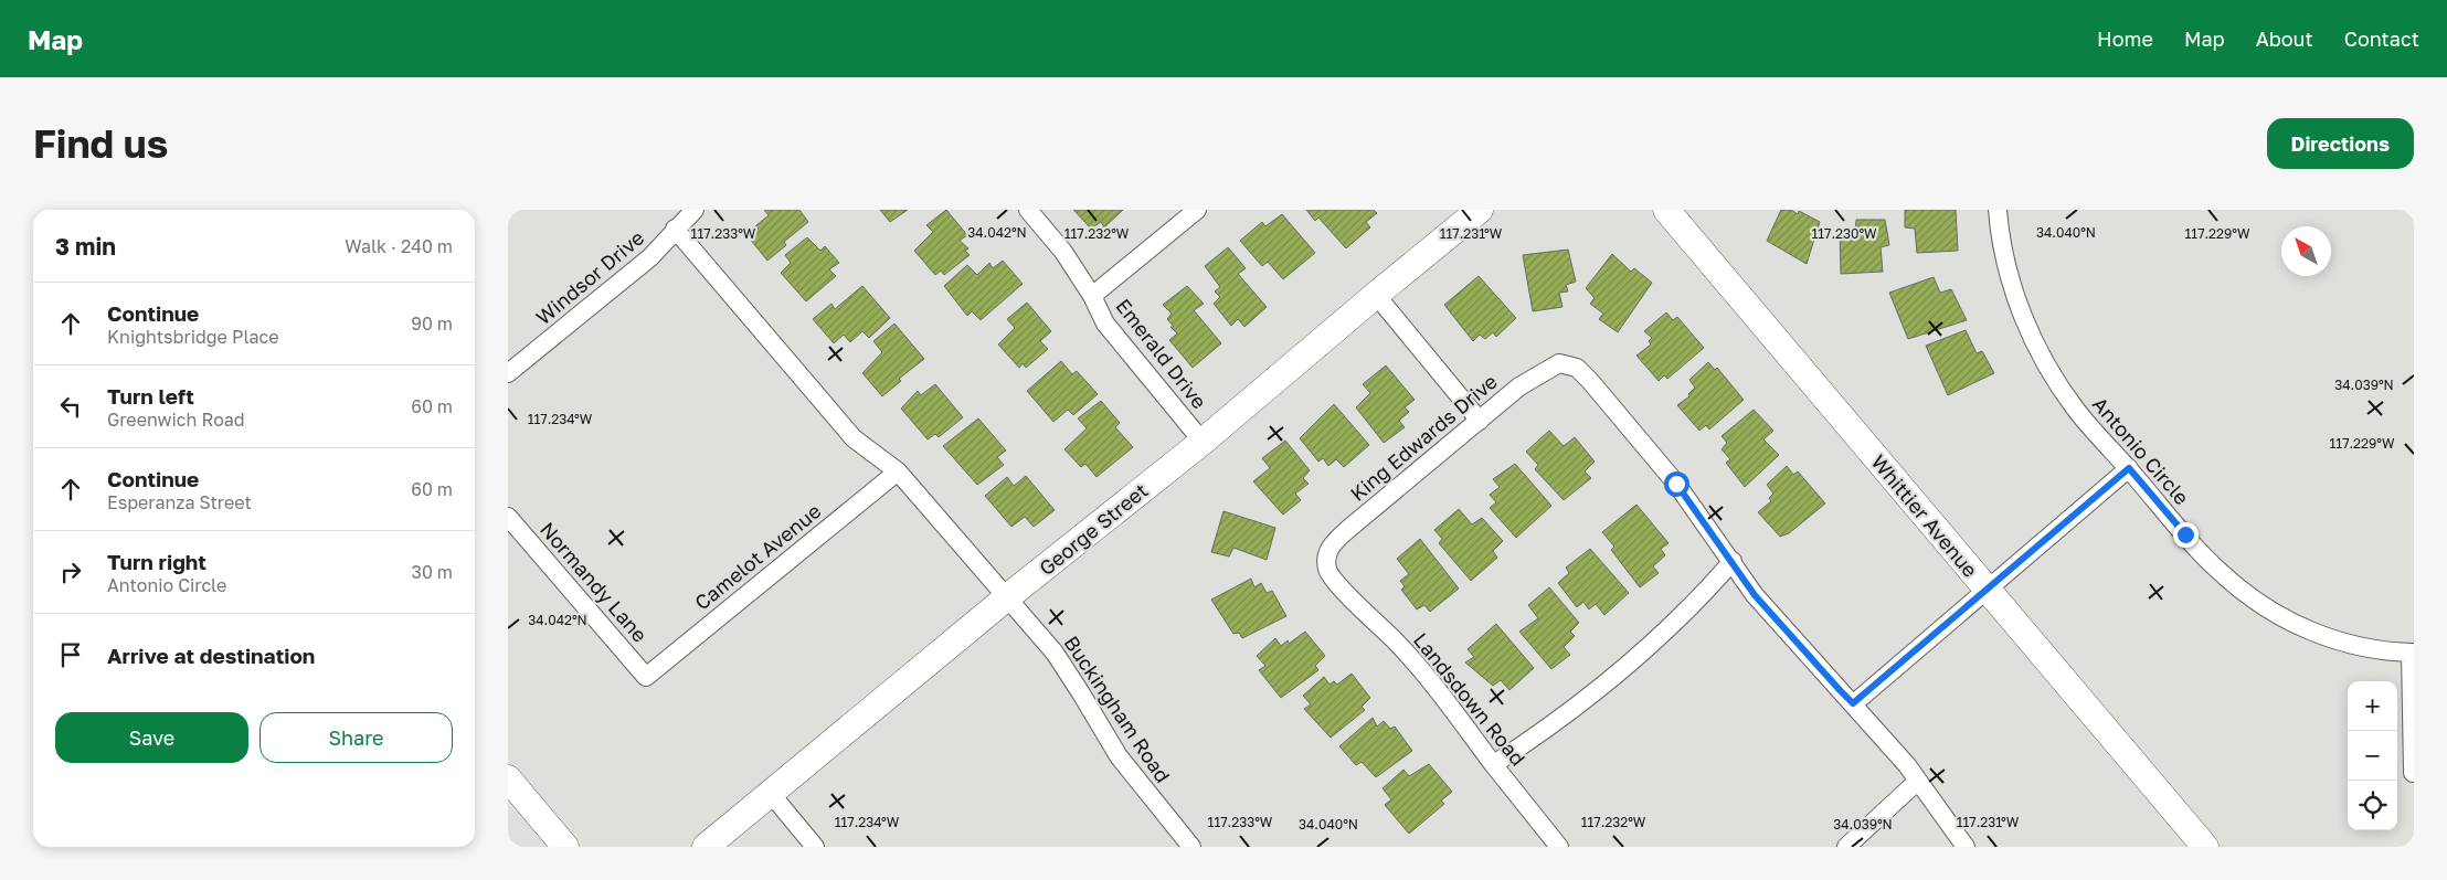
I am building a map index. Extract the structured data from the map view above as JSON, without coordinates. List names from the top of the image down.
{
  "streets": {
    "street": [
      "Windsor Drive",
      "Emerald Drive",
      "King Edwards Drive",
      "Antonio Circle",
      "Whittier Avenue",
      "George Street",
      "Camelot Avenue",
      "Normandy Lane",
      "Landsdown Road",
      "Buckingham Road"
    ]
  },
  "crossings": [
    ["Windsor Drive", "Buckingham Road"],
    ["Emerald Drive", "George Street"],
    ["King Edwards Drive", "Landsdown Road"],
    ["George Street", "Buckingham Road"],
    ["Camelot Avenue", "Normandy Lane"],
    ["Camelot Avenue", "Buckingham Road"]
  ],
  "north": "top left",
  "page": {
    "header": "Map",
    "nav": [
      "Home",
      "Map",
      "About",
      "Contact"
    ],
    "buttons": [
      "Directions",
      ["Save", "Share"]
    ],
    "title": "Find us",
    "heading": ["3 min", "Walk · 240 m"],
    "list": [
      ["Continue", "Knightsbridge Place", "90 m"],
      ["Turn left", "Greenwich Road", "60 m"],
      ["Continue", "Esperanza Street", "60 m"],
      ["Turn right", "Antonio Circle", "30 m"],
      "Arrive at destination"
    ],
    "map_buttons": ["+", "−"]
  },
  "coordinates": [
    "34.042°N",
    "34.040°N",
    "117.233°W",
    "117.232°W",
    "117.231°W",
    "117.230°W",
    "117.229°W",
    "34.039°N",
    "117.234°W"
  ]
}
